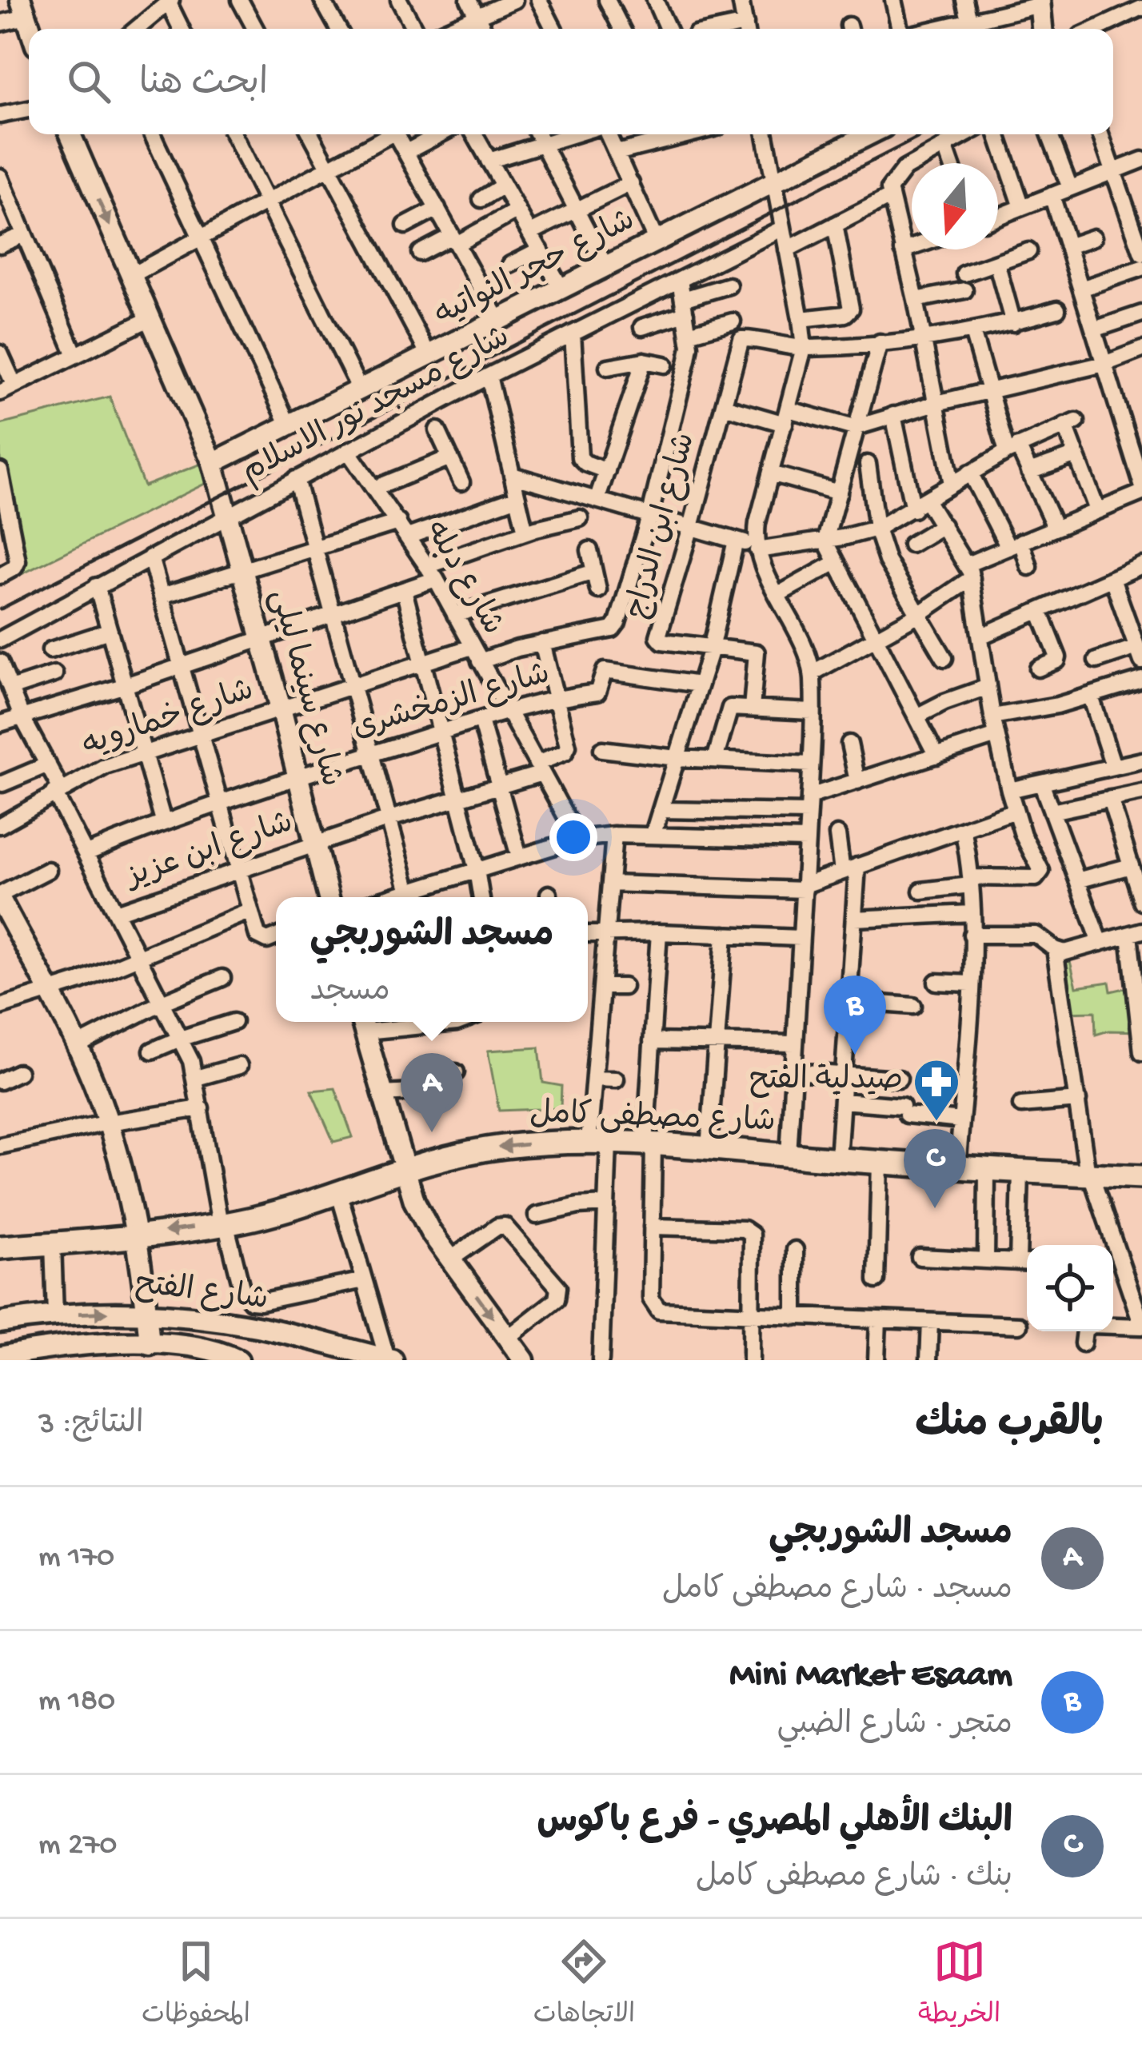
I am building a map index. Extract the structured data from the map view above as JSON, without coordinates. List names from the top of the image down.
{
  "streets": {
    "main road": ["شارع مصطفى كامل"],
    "street": [
      "شارع حجر النواتيه",
      "شارع مسجد نور الاسلام",
      "شارع ابن الدراج",
      "شارع دبله",
      "شارع سينما ليلى",
      "شارع الزمخشرى",
      "شارع خمارويه",
      "شارع ابن عزيز",
      "شارع الفتح"
    ]
  },
  "crossings": [
    ["شارع حجر النواتيه", "شارع سينما ليلى"],
    ["شارع مسجد نور الاسلام", "شارع دبله"],
    ["شارع مسجد نور الاسلام", "شارع سينما ليلى"],
    ["شارع دبله", "شارع الزمخشرى"],
    ["شارع دبله", "شارع خمارويه"],
    ["شارع دبله", "شارع ابن عزيز"],
    ["شارع سينما ليلى", "شارع الزمخشرى"],
    ["شارع سينما ليلى", "شارع خمارويه"],
    ["شارع سينما ليلى", "شارع ابن عزيز"]
  ],
  "places": {
    "pharmacy": ["صيدلية الفتح"]
  },
  "north": "bottom",
  "page": {
    "search": "ابحث هنا",
    "popup": ["مسجد الشوربجي", "مسجد"],
    "pins": ["B", "A", "C"],
    "heading": ["بالقرب منك", "النتائج: 3"],
    "list": [
      {
        "mark": "A",
        "name": "مسجد الشوربجي",
        "note": "مسجد · شارع مصطفى كامل",
        "value": "170 m"
      },
      {
        "mark": "B",
        "name": "Mini Market Esaam",
        "note": "متجر · شارع الضبي",
        "value": "180 m"
      },
      {
        "mark": "C",
        "name": "البنك الأهلي المصري - فرع باكوس",
        "note": "بنك · شارع مصطفى كامل",
        "value": "270 m"
      }
    ],
    "nav": ["الخريطة", "الاتجاهات", "المحفوظات"]
  }
}
